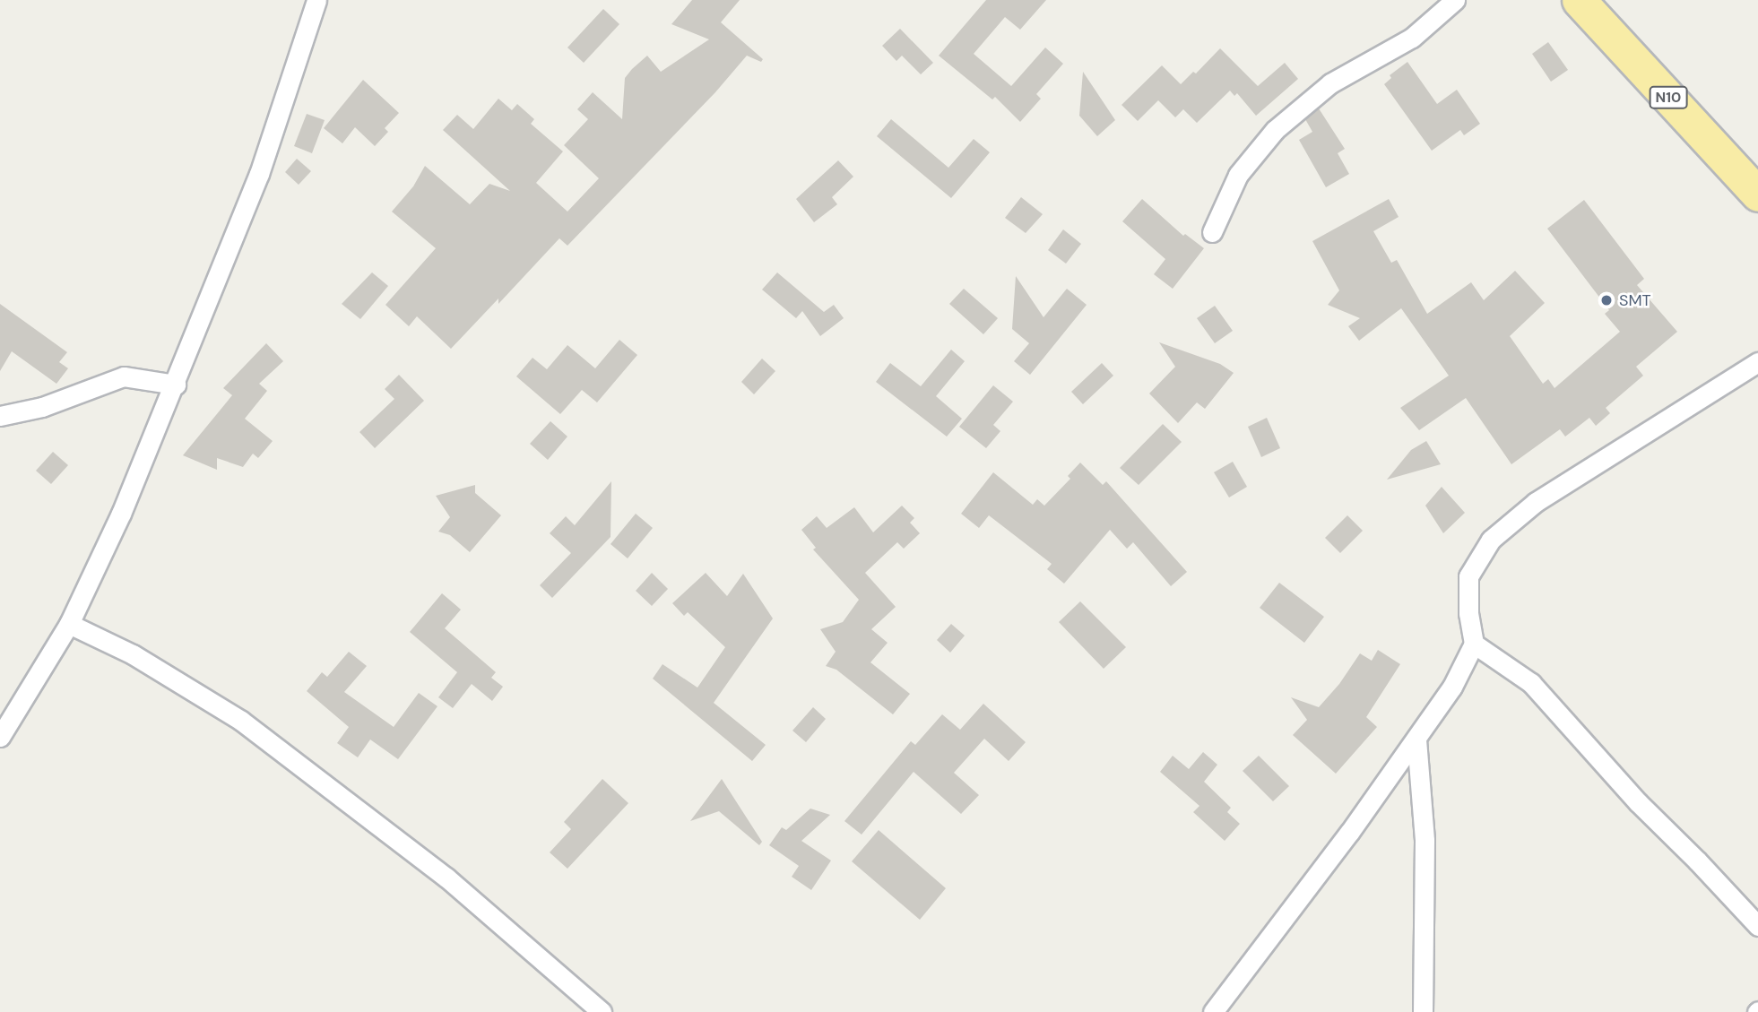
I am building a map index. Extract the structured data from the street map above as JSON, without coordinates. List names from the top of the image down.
{
  "streets": {
    "highway": ["N10"]
  },
  "places": ["SMT"]
}
